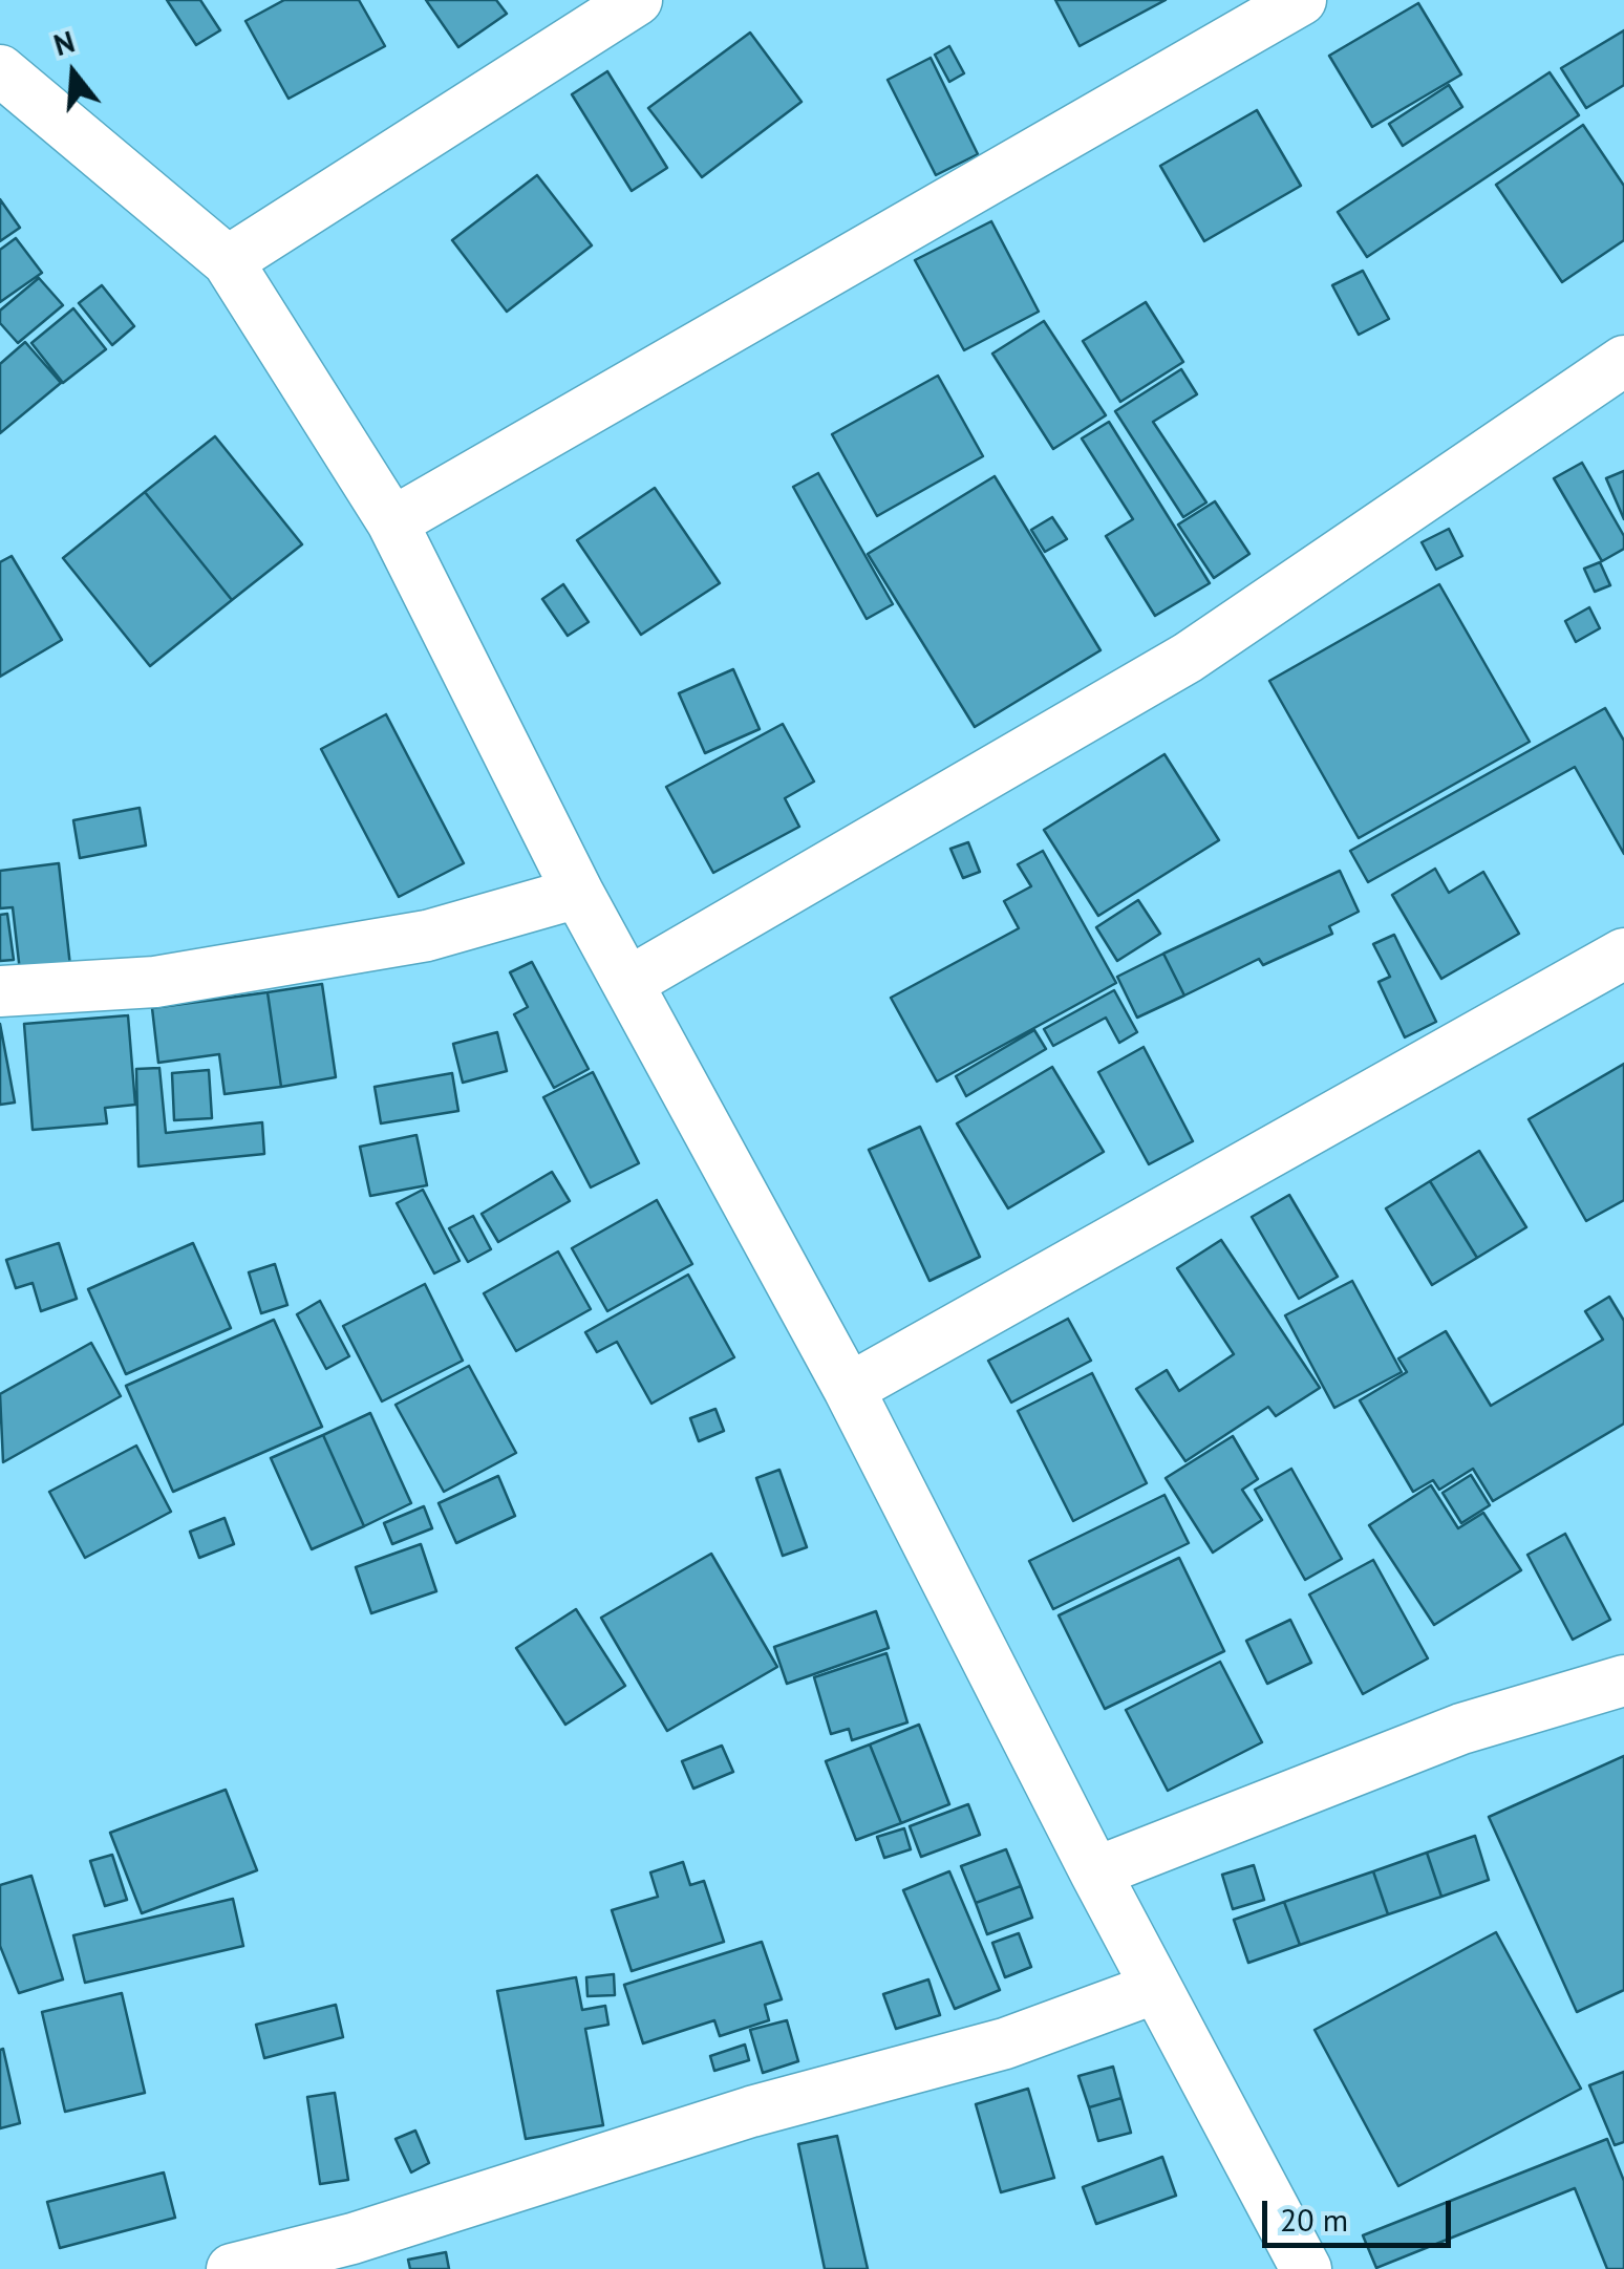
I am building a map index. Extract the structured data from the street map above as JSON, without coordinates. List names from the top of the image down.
{
  "scale_bar": "20 m",
  "north": "top"
}
